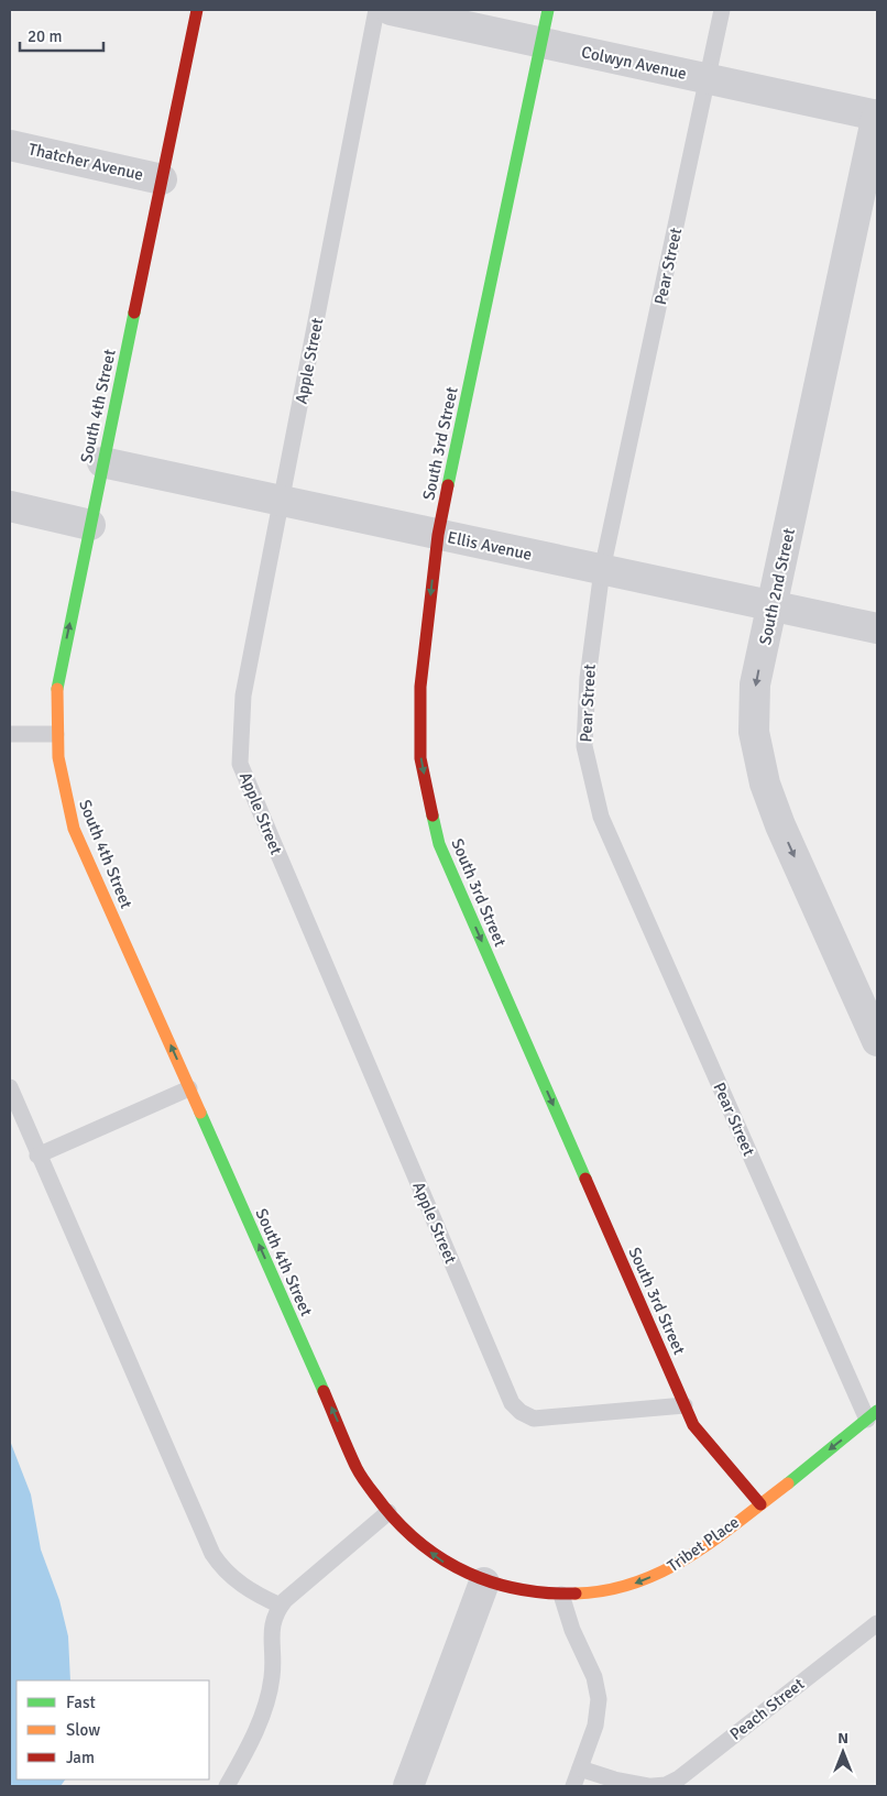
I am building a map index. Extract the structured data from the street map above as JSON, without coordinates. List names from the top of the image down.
{
  "streets": {
    "street": [
      "Colwyn Avenue",
      "Thatcher Avenue",
      "South 4th Street",
      "South 3rd Street",
      "Ellis Avenue",
      "South 2nd Street",
      "Tribet Place"
    ],
    "lane": ["Pear Street", "Apple Street", "Peach Street"]
  },
  "crossings": [
    ["Colwyn Avenue", "Pear Street"],
    ["Colwyn Avenue", "South 3rd Street"],
    ["Colwyn Avenue", "South 2nd Street"],
    ["Thatcher Avenue", "South 4th Street"],
    ["Pear Street", "Ellis Avenue"],
    ["Pear Street", "Tribet Place"],
    ["Apple Street", "South 3rd Street"],
    ["Apple Street", "Ellis Avenue"],
    ["South 4th Street", "Ellis Avenue"],
    ["South 4th Street", "Tribet Place"],
    ["South 3rd Street", "Ellis Avenue"],
    ["South 3rd Street", "Tribet Place"],
    ["Ellis Avenue", "South 2nd Street"]
  ],
  "one_way": [
    "South 4th Street",
    "South 3rd Street",
    "South 2nd Street",
    "Tribet Place"
  ],
  "legend": ["Fast", "Slow", "Jam"],
  "scale_bar": "20 m",
  "north": "top"
}
